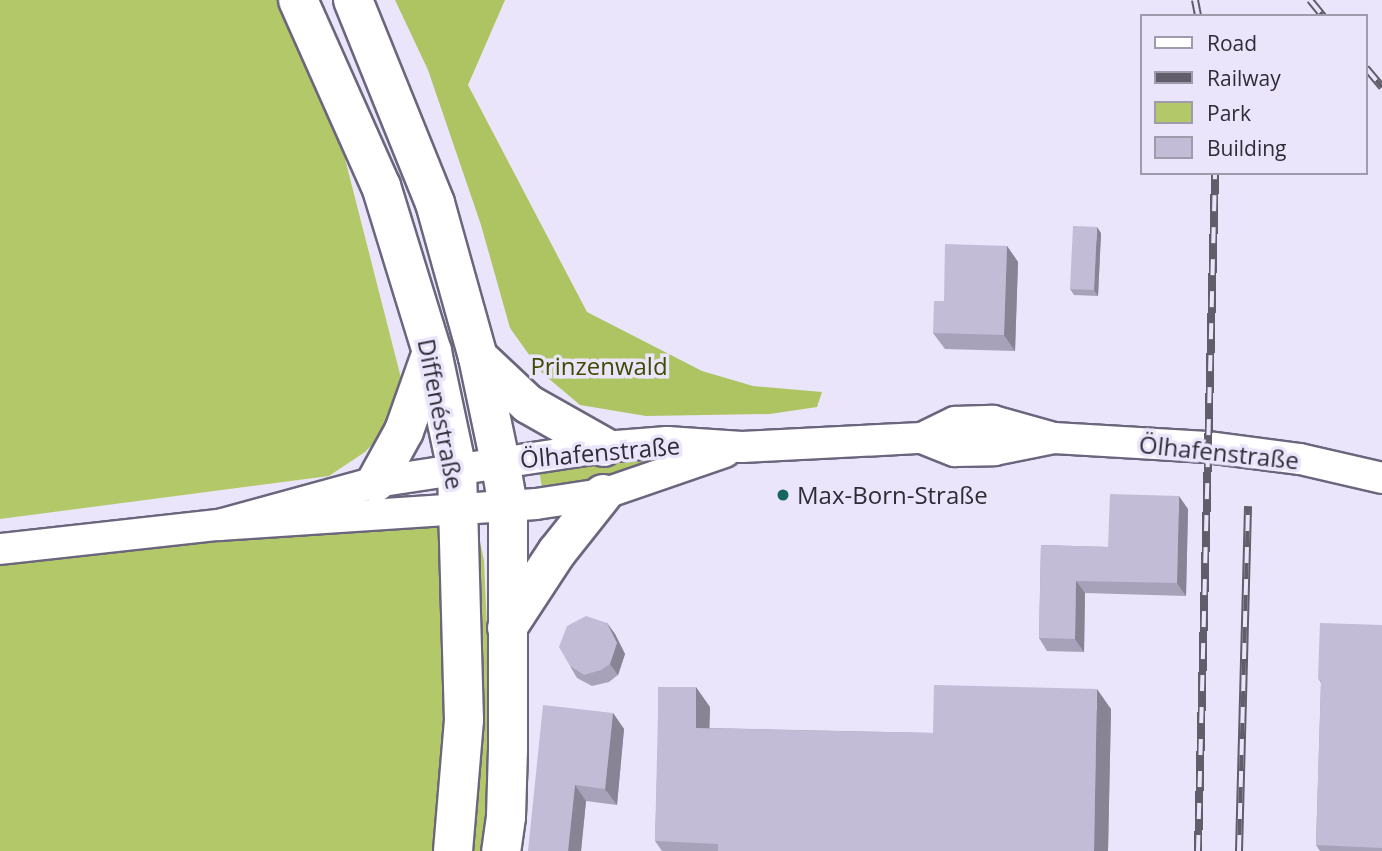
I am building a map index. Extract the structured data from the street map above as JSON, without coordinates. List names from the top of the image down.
{
  "streets": {
    "main road": ["Diffenéstraße"],
    "street": ["Ölhafenstraße"]
  },
  "crossings": [
    ["Diffenéstraße", "Ölhafenstraße"]
  ],
  "parks": ["Prinzenwald"],
  "places": ["Max-Born-Straße"],
  "legend": [
    "Road",
    "Railway",
    "Park",
    "Building"
  ]
}
